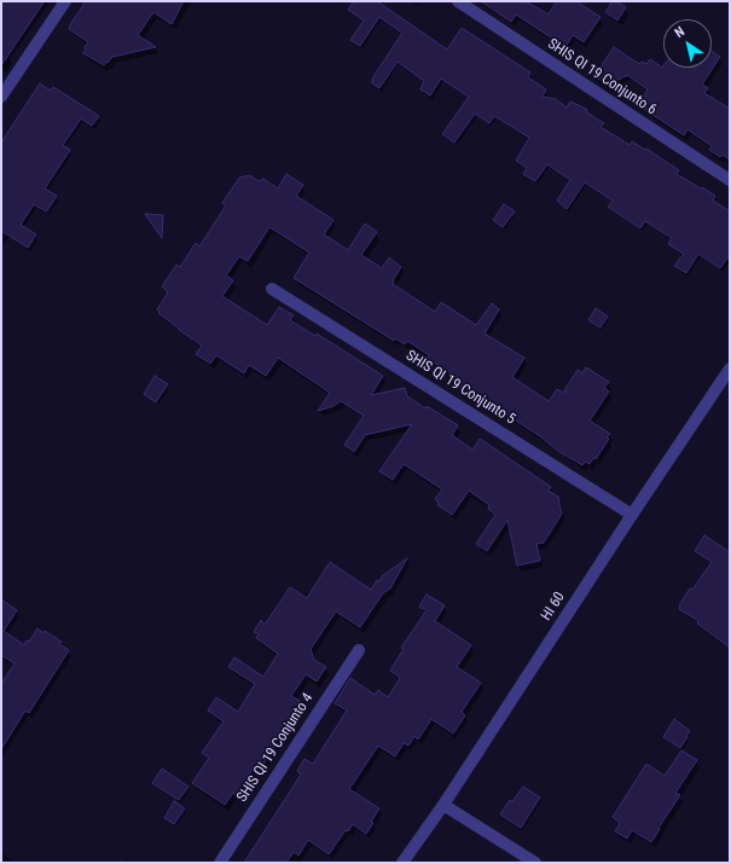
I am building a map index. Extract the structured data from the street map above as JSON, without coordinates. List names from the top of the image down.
{
  "streets": {
    "street": [
      "SHIS QI 19 Conjunto 6",
      "SHIS QI 19 Conjunto 5",
      "HI 60",
      "SHIS QI 19 Conjunto 4"
    ]
  },
  "crossings": [
    ["SHIS QI 19 Conjunto 5", "HI 60"]
  ],
  "north": "top left"
}
